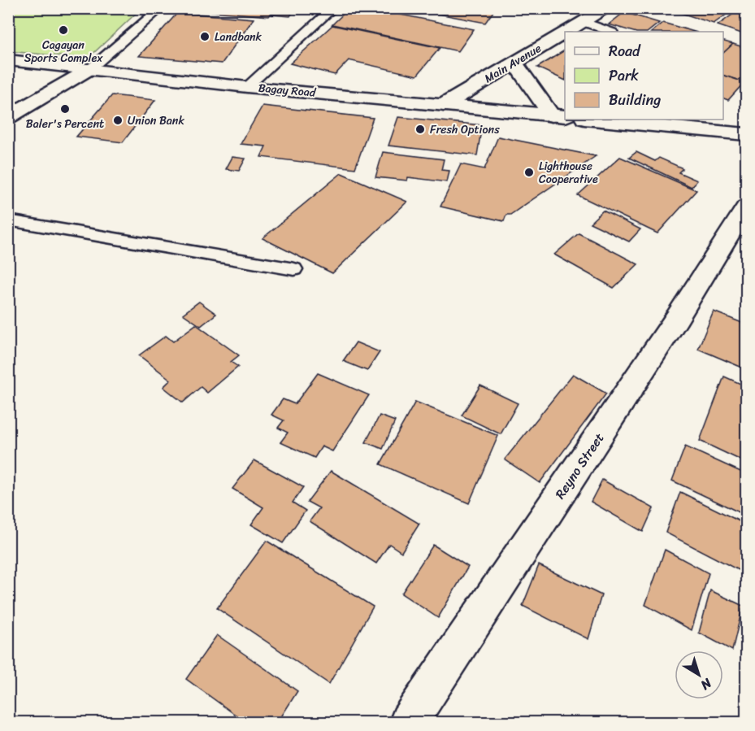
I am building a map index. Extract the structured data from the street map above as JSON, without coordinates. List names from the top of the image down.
{
  "streets": {
    "street": ["Main Avenue", "Bagay Road", "Reyno Street"]
  },
  "crossings": [
    ["Main Avenue", "Bagay Road"]
  ],
  "places": [
    "Cagayan Sports Complex",
    "Landbank",
    "Baler's Percent",
    "Union Bank",
    "Fresh Options",
    "Lighthouse Cooperative"
  ],
  "legend": ["Road", "Park", "Building"],
  "north": "bottom right"
}
